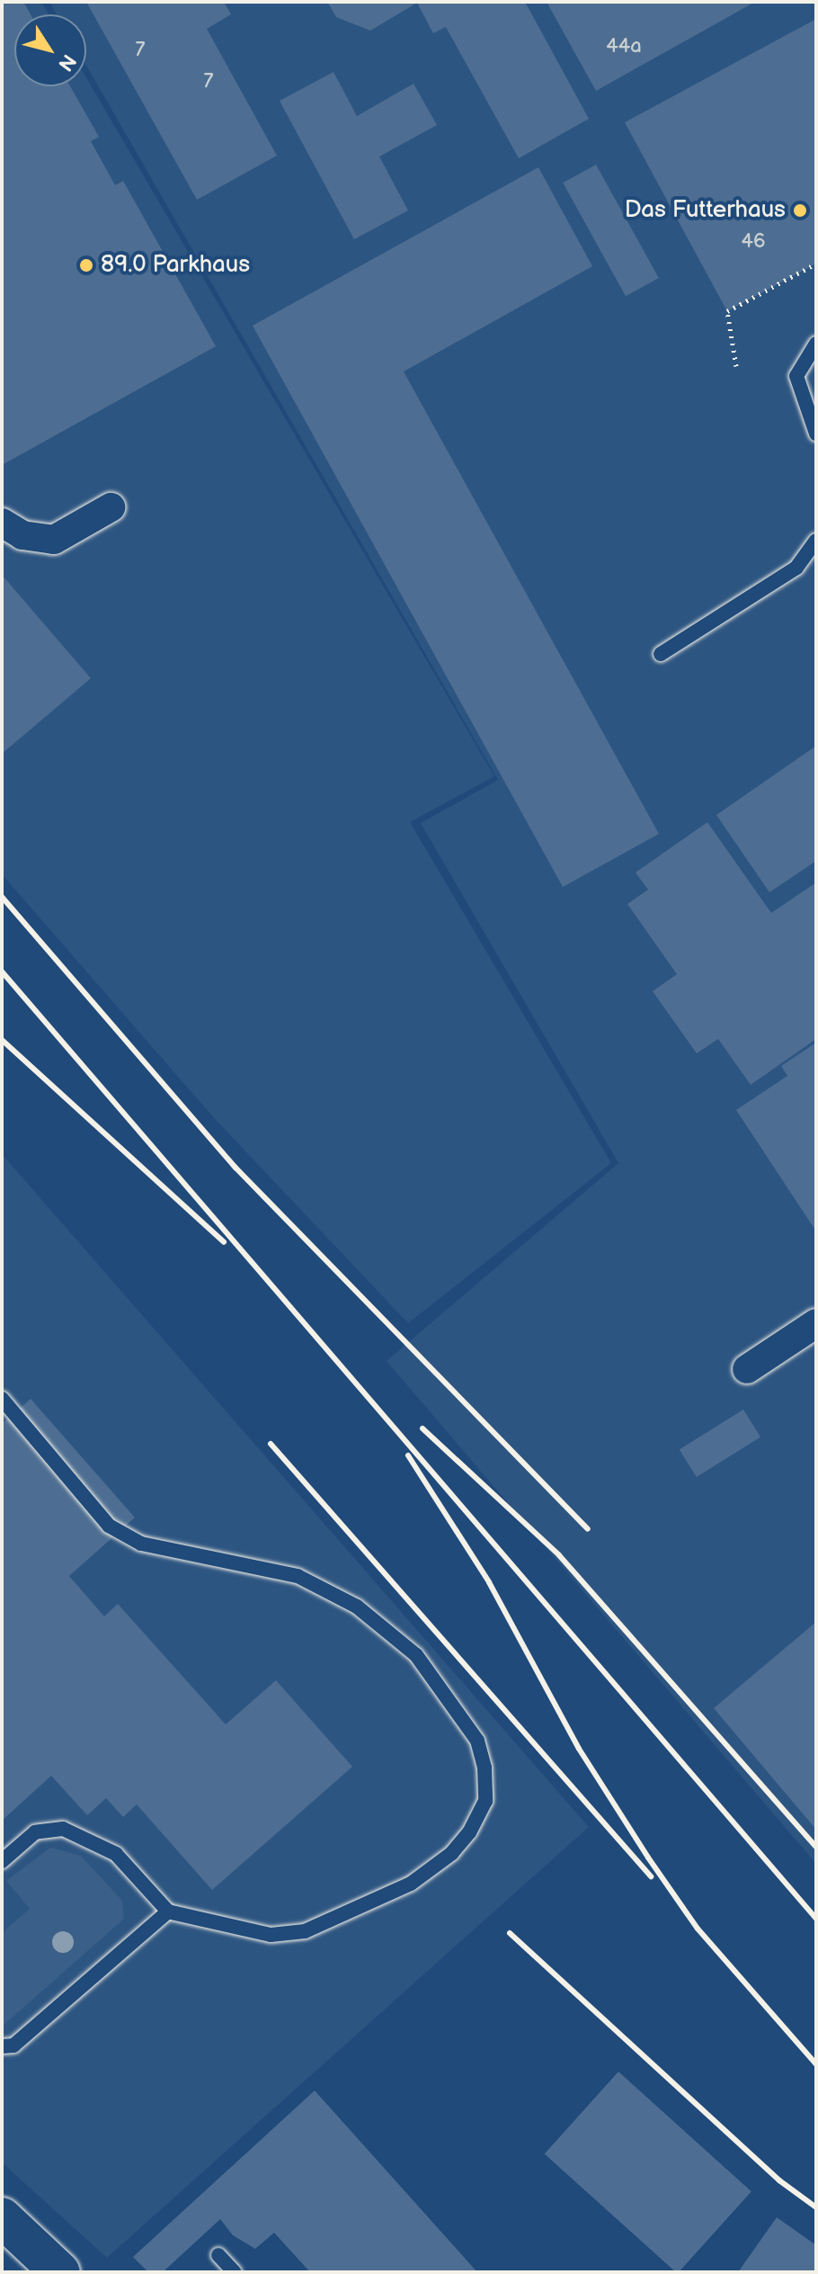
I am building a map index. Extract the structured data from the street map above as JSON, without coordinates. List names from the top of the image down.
{
  "places": ["Das Futterhaus", "89.0 Parkhaus"],
  "house_numbers": [
    "44a",
    "7",
    "7",
    "46"
  ],
  "north": "bottom right"
}
